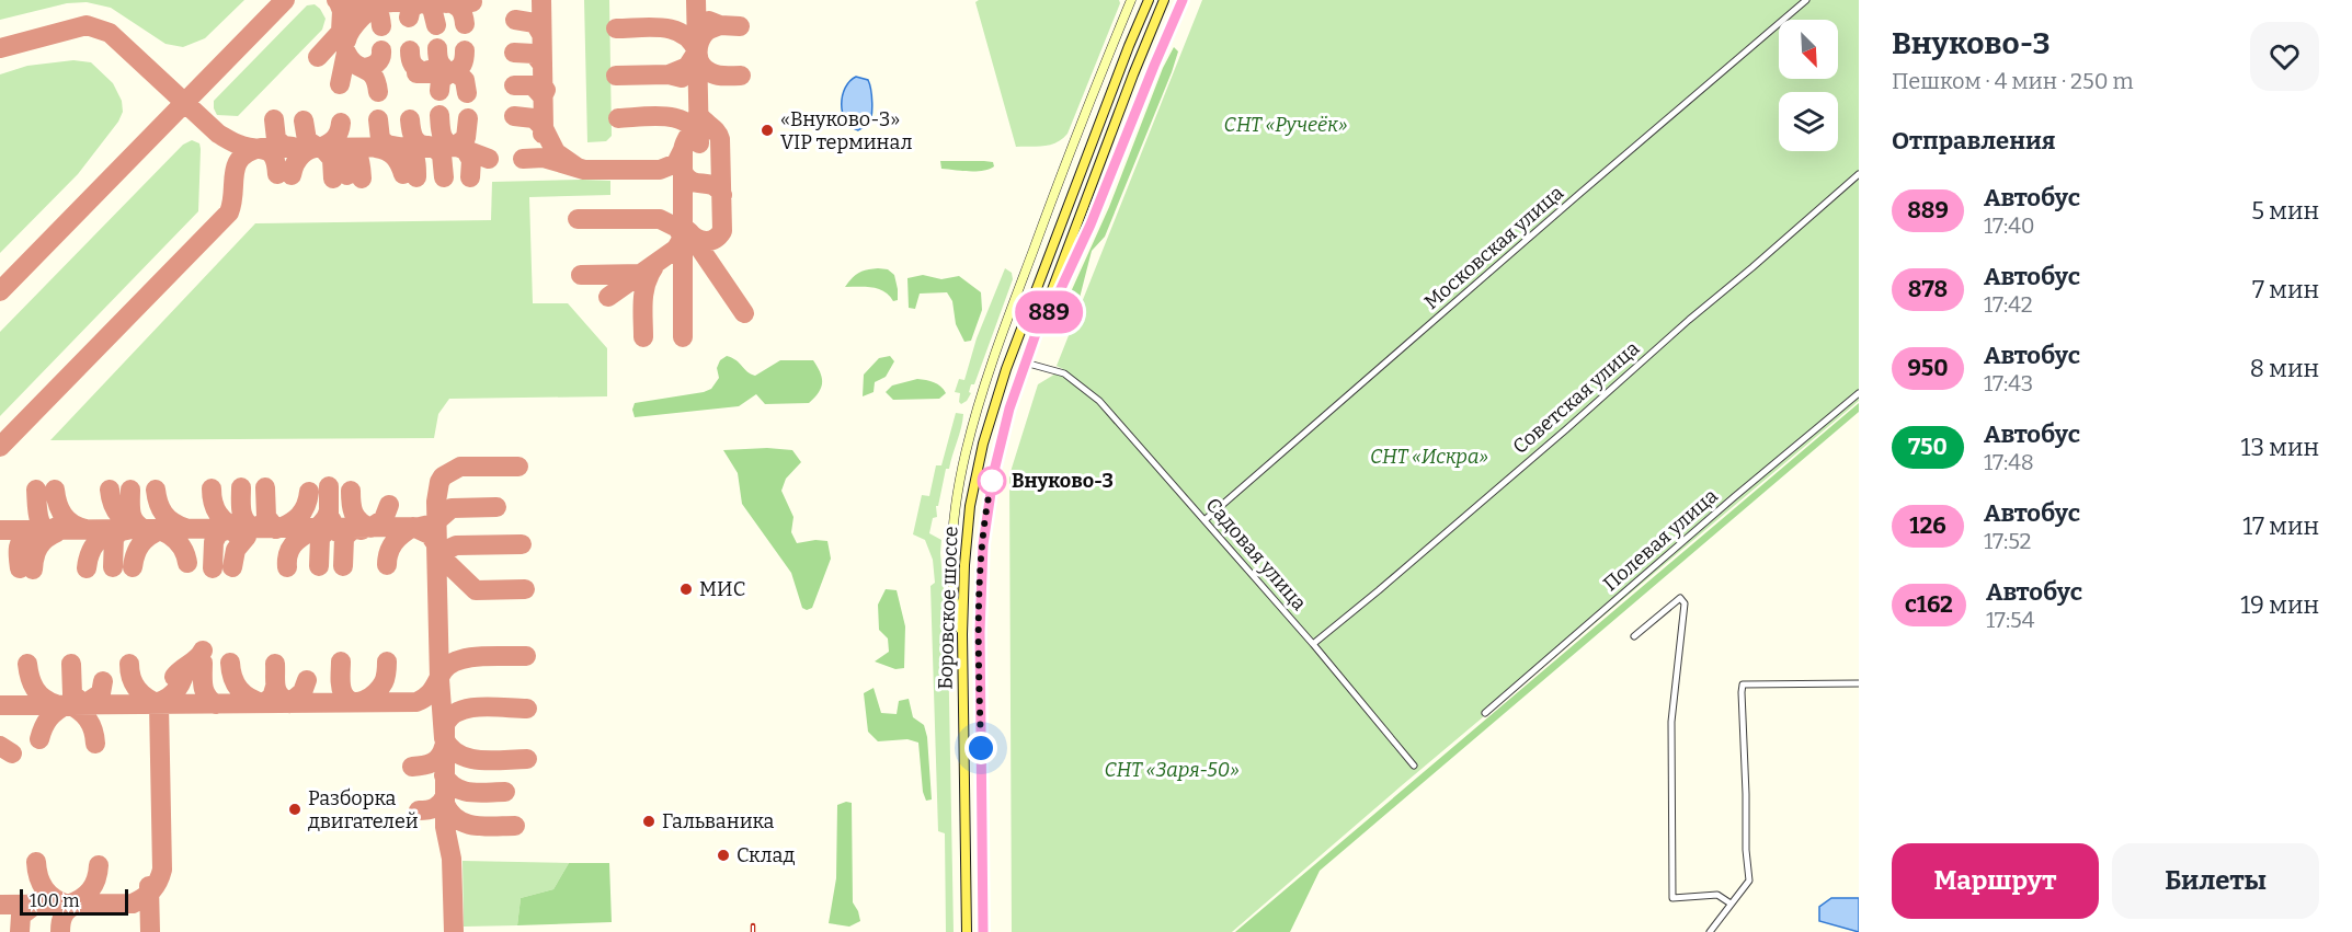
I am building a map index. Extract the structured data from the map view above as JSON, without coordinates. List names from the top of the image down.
{
  "streets": {
    "main road": ["Боровское шоссе"],
    "street": [
      "Московская улица",
      "Советская улица",
      "Полевая улица",
      "Садовая улица"
    ]
  },
  "crossings": [
    ["Московская улица", "Садовая улица"],
    ["Советская улица", "Садовая улица"],
    ["Садовая улица", "Боровское шоссе"]
  ],
  "parks": ["СНТ «Ручеёк»", "СНТ «Искра»", "СНТ «Заря-50»"],
  "places": [
    "«Внуково-3» VIP терминал",
    "Внуково-3",
    "МИС",
    "Разборка двигателей",
    "Гальваника",
    "Склад"
  ],
  "lines": ["bus line 889"],
  "scale_bar": "100 m",
  "north": "bottom right",
  "page": {
    "on_map": "889",
    "heading": [
      ["Внуково-3", "Пешком · 4 мин · 250 m"],
      "Отправления"
    ],
    "list": [
      {
        "mark": "889",
        "name": "Автобус",
        "note": "17:40",
        "value": "5 мин"
      },
      {
        "mark": "878",
        "name": "Автобус",
        "note": "17:42",
        "value": "7 мин"
      },
      {
        "mark": "950",
        "name": "Автобус",
        "note": "17:43",
        "value": "8 мин"
      },
      {
        "mark": "750",
        "name": "Автобус",
        "note": "17:48",
        "value": "13 мин"
      },
      {
        "mark": "126",
        "name": "Автобус",
        "note": "17:52",
        "value": "17 мин"
      },
      {
        "mark": "с162",
        "name": "Автобус",
        "note": "17:54",
        "value": "19 мин"
      }
    ],
    "buttons": ["Маршрут", "Билеты"],
    "scale": "100 m"
  }
}
